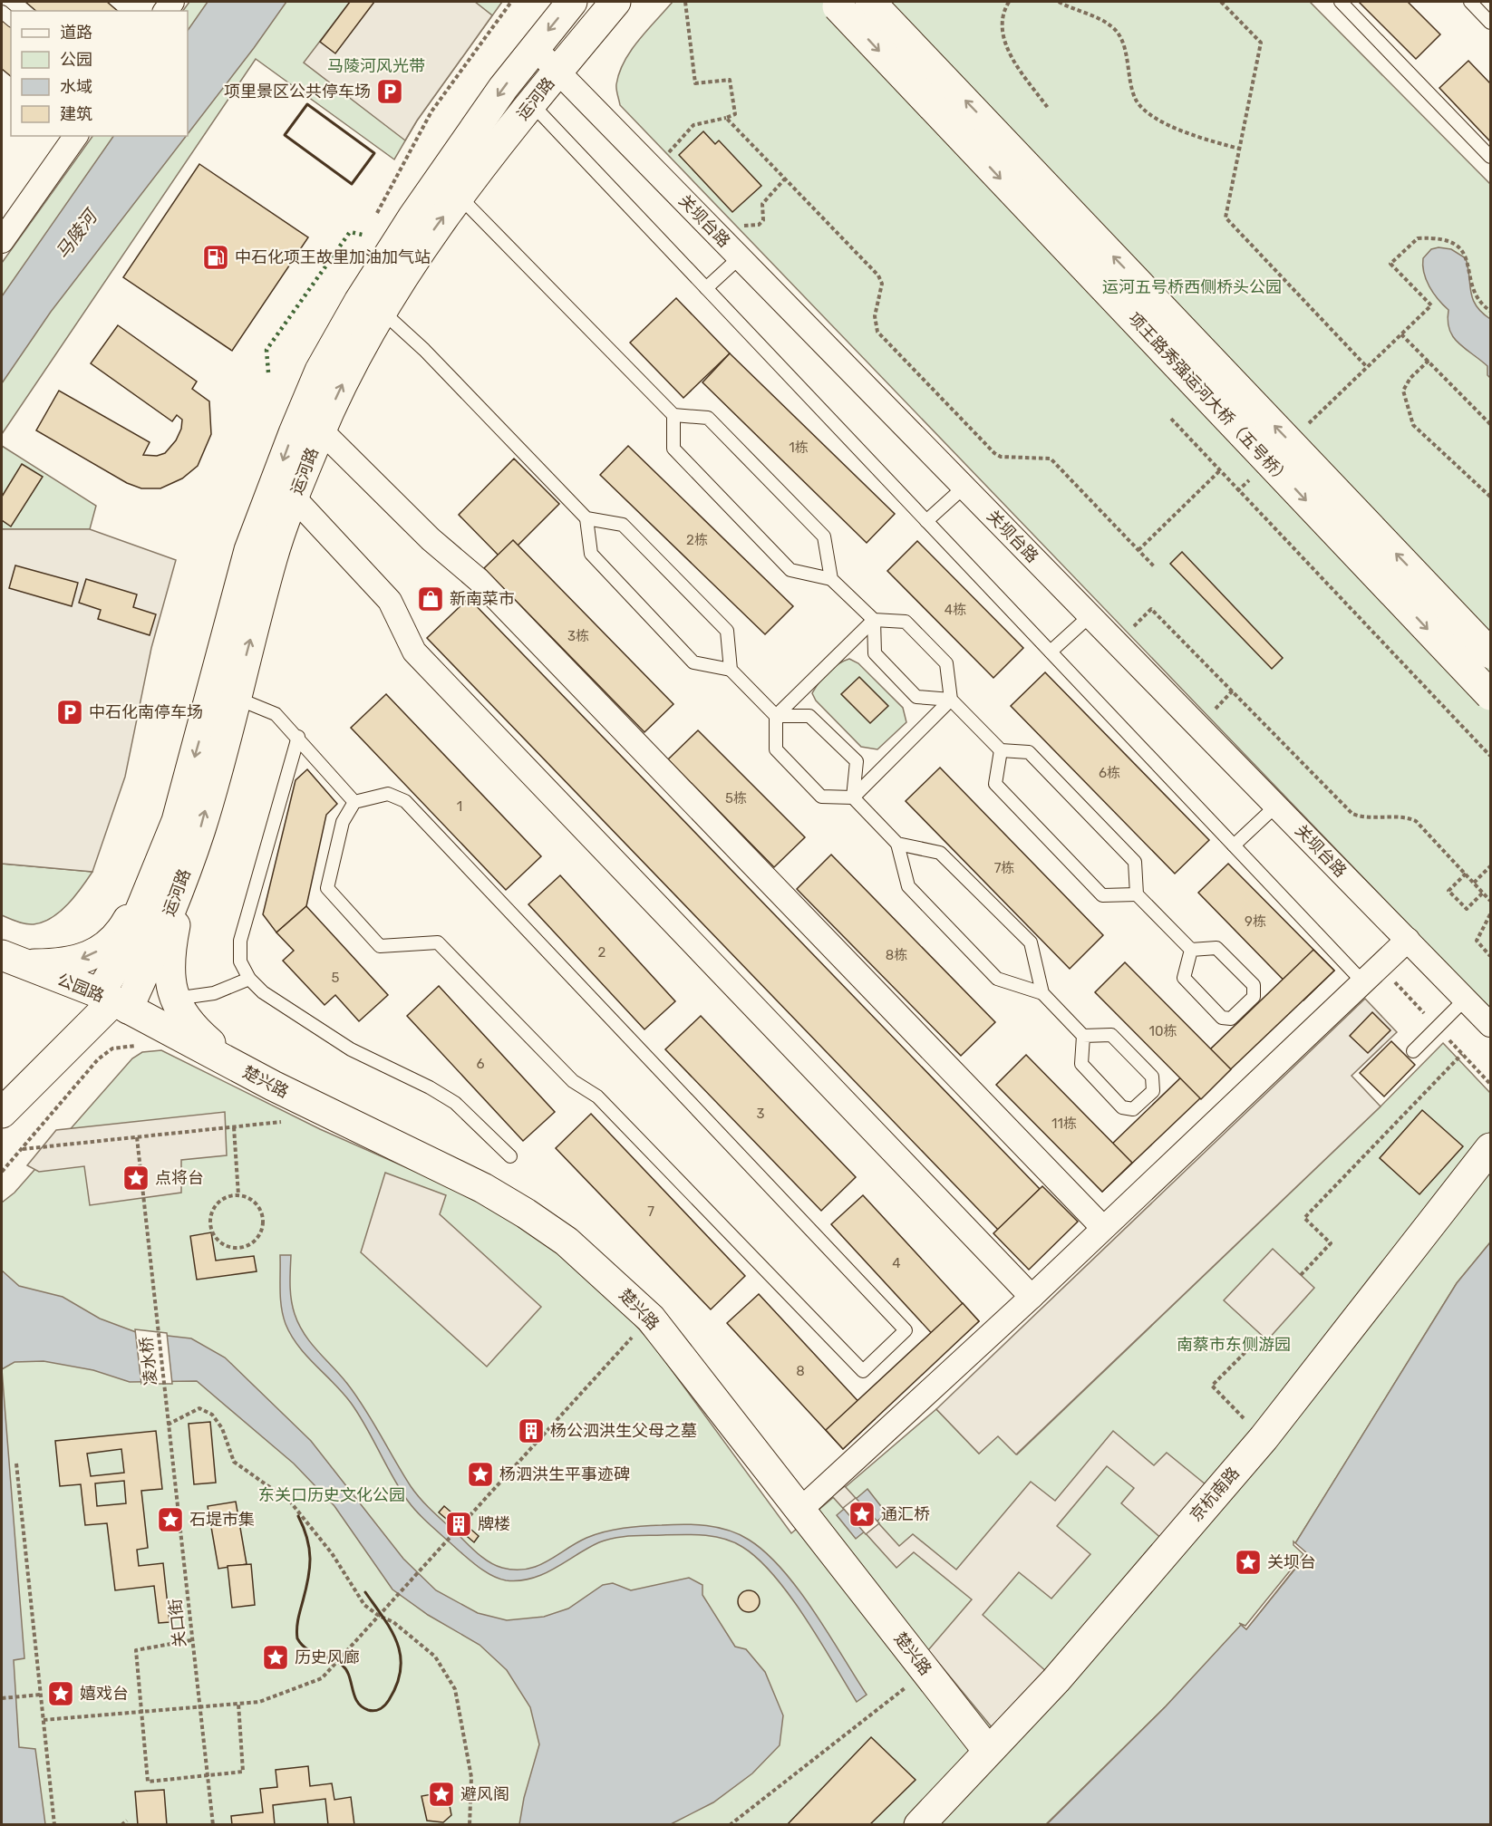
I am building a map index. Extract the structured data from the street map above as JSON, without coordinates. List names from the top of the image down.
{
  "streets": {
    "street": [
      "运河路",
      "关坝台路",
      "项王路秀强运河大桥（五号桥）",
      "公园路",
      "楚兴路",
      "京杭南路"
    ],
    "path": ["凌水桥", "关口街"]
  },
  "crossings": [
    ["运河路", "关坝台路"],
    ["运河路", "公园路"],
    ["公园路", "楚兴路"],
    ["楚兴路", "京杭南路"],
    ["凌水桥", "关口街"]
  ],
  "water": ["马陵河"],
  "parks": [
    "马陵河风光带",
    "运河五号桥西侧桥头公园",
    "南蔡市东侧游园",
    "东关口历史文化公园"
  ],
  "places": {
    "parking": ["项里景区公共停车场", "中石化南停车场"],
    "fuel station": ["中石化项王故里加油加气站"],
    "shop": ["新南菜市"],
    "place": [
      "点将台",
      "杨泗洪生平事迹碑",
      "通汇桥",
      "石堤市集",
      "关坝台",
      "历史风廊",
      "嬉戏台",
      "避风阁"
    ],
    "building": ["杨公泗洪生父母之墓", "牌楼"]
  },
  "house_numbers": [
    "1栋",
    "2栋",
    "4栋",
    "3栋",
    "6栋",
    "5栋",
    "1",
    "7栋",
    "9栋",
    "2",
    "8栋",
    "5",
    "10栋",
    "6",
    "3",
    "11栋",
    "7",
    "4",
    "8"
  ],
  "legend": [
    "道路",
    "公园",
    "水域",
    "建筑"
  ]
}
